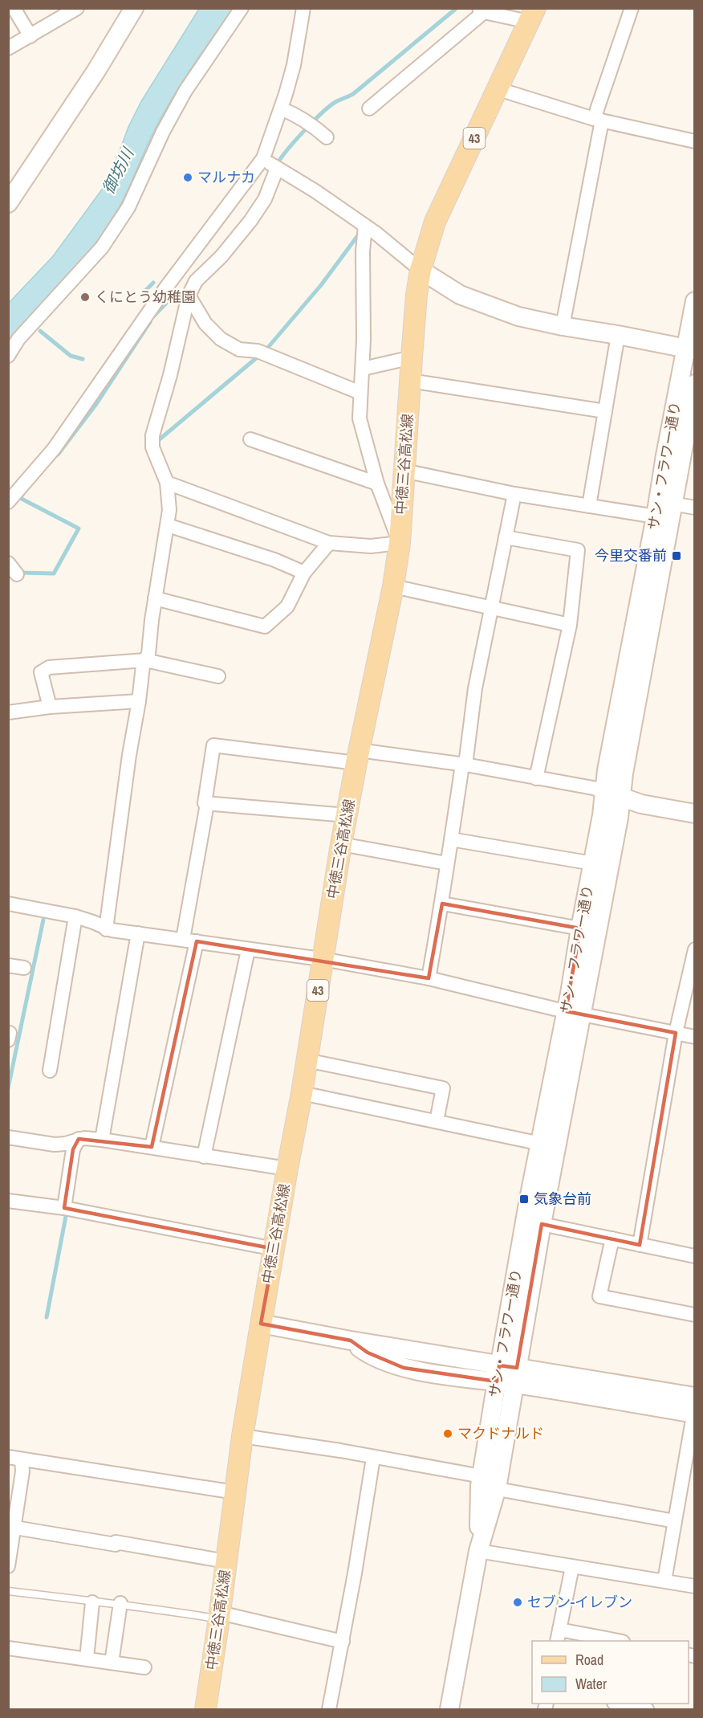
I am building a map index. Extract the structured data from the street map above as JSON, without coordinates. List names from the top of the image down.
{
  "streets": {
    "main road": ["43", "中徳三谷高松線"],
    "street": ["サン・フラワー通り"]
  },
  "water": ["御坊川"],
  "places": {
    "other": [
      "マルナカ",
      "くにとう幼稚園",
      "マクドナルド",
      "セブン-イレブン"
    ],
    "transit": ["今里交番前", "気象台前"]
  },
  "legend": ["Road", "Water"]
}
